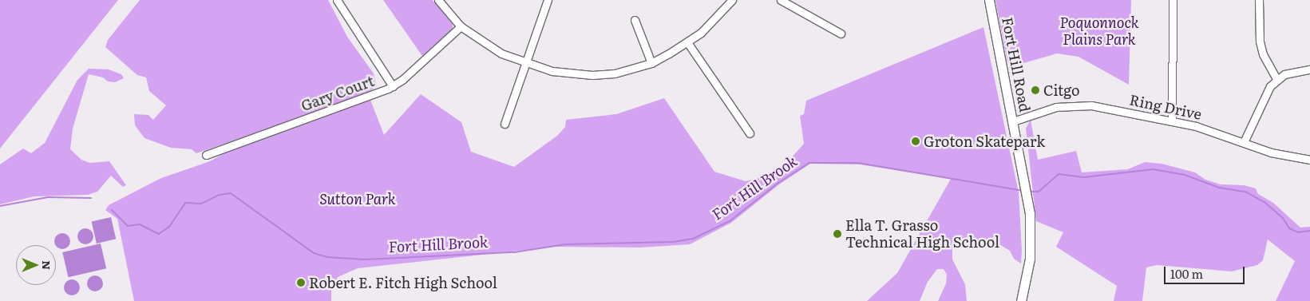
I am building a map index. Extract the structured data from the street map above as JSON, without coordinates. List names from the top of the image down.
{
  "streets": {
    "main road": ["Fort Hill Road"],
    "street": ["Gary Court", "Ring Drive"]
  },
  "crossings": [
    ["Fort Hill Road", "Ring Drive"]
  ],
  "water": ["Fort Hill Brook"],
  "parks": ["Poquonnock Plains Park", "Sutton Park"],
  "places": [
    "Citgo",
    "Groton Skatepark",
    "Ella T. Grasso Technical High School",
    "Robert E. Fitch High School"
  ],
  "scale_bar": "100 m",
  "north": "right"
}
